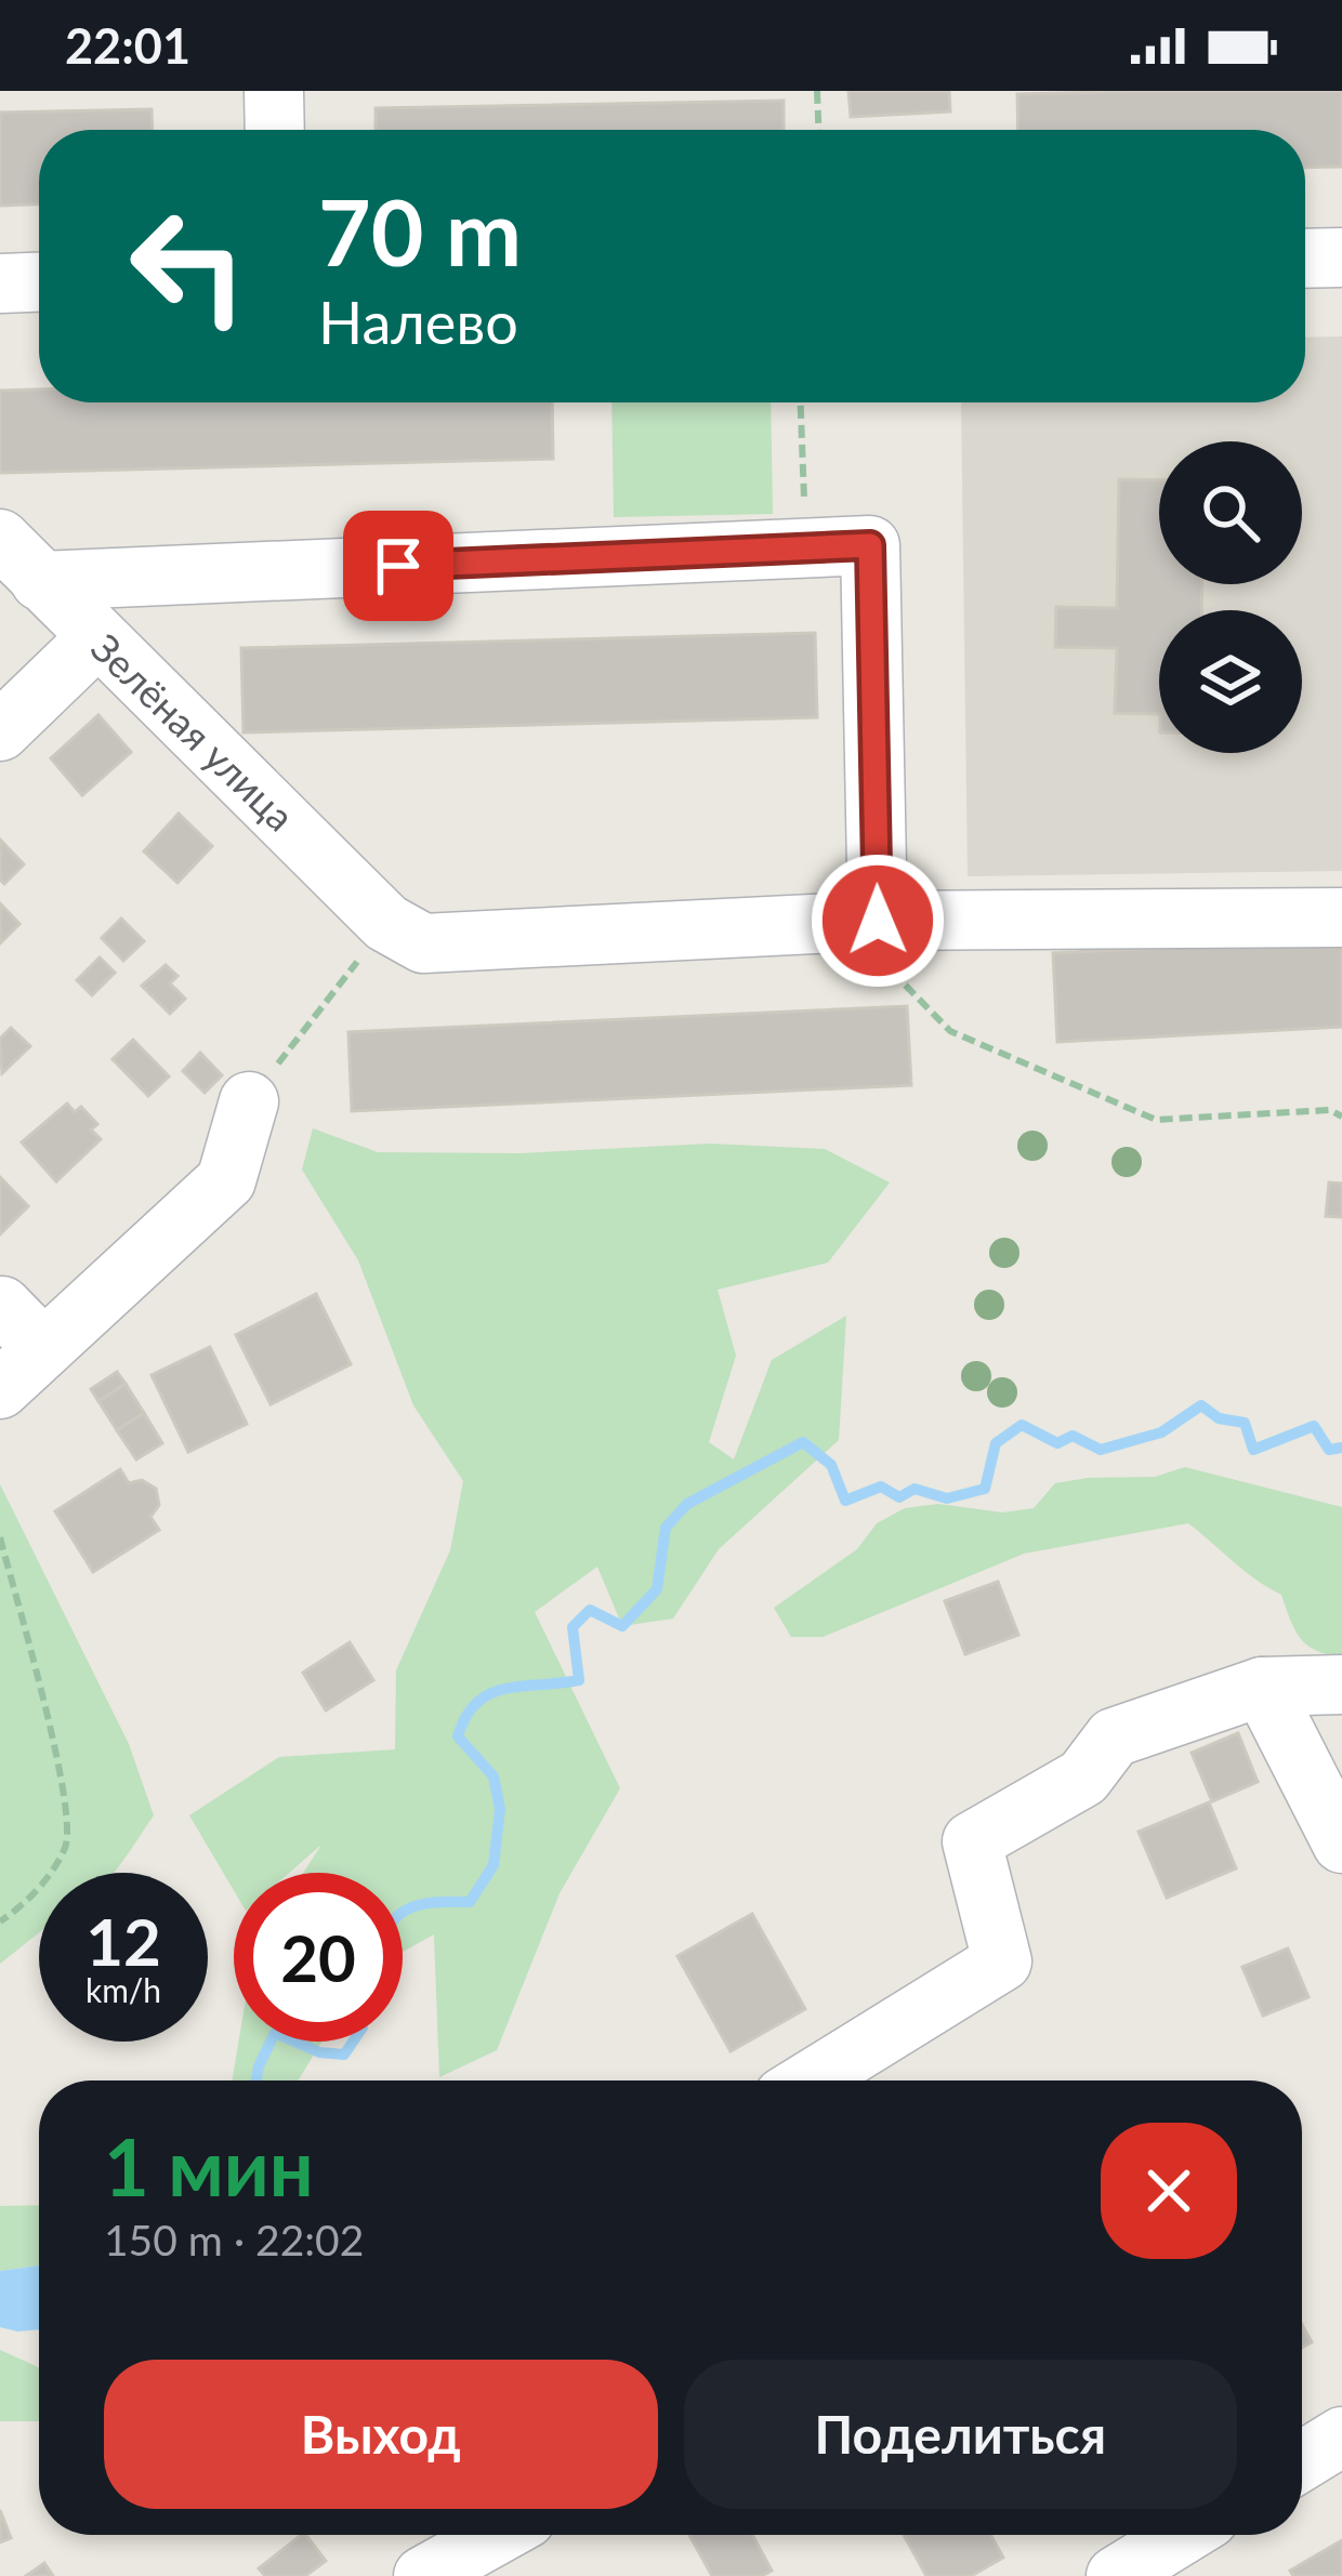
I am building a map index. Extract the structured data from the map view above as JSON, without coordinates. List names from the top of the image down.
{
  "streets": {
    "street": ["Зелёная улица"]
  },
  "page": {
    "status": "22:01",
    "turn": ["70 m", "Налево"],
    "speed": "12 km/h",
    "limit": "20",
    "heading": ["1 мин", "150 m · 22:02"],
    "buttons": ["Выход", "Поделиться"]
  }
}
